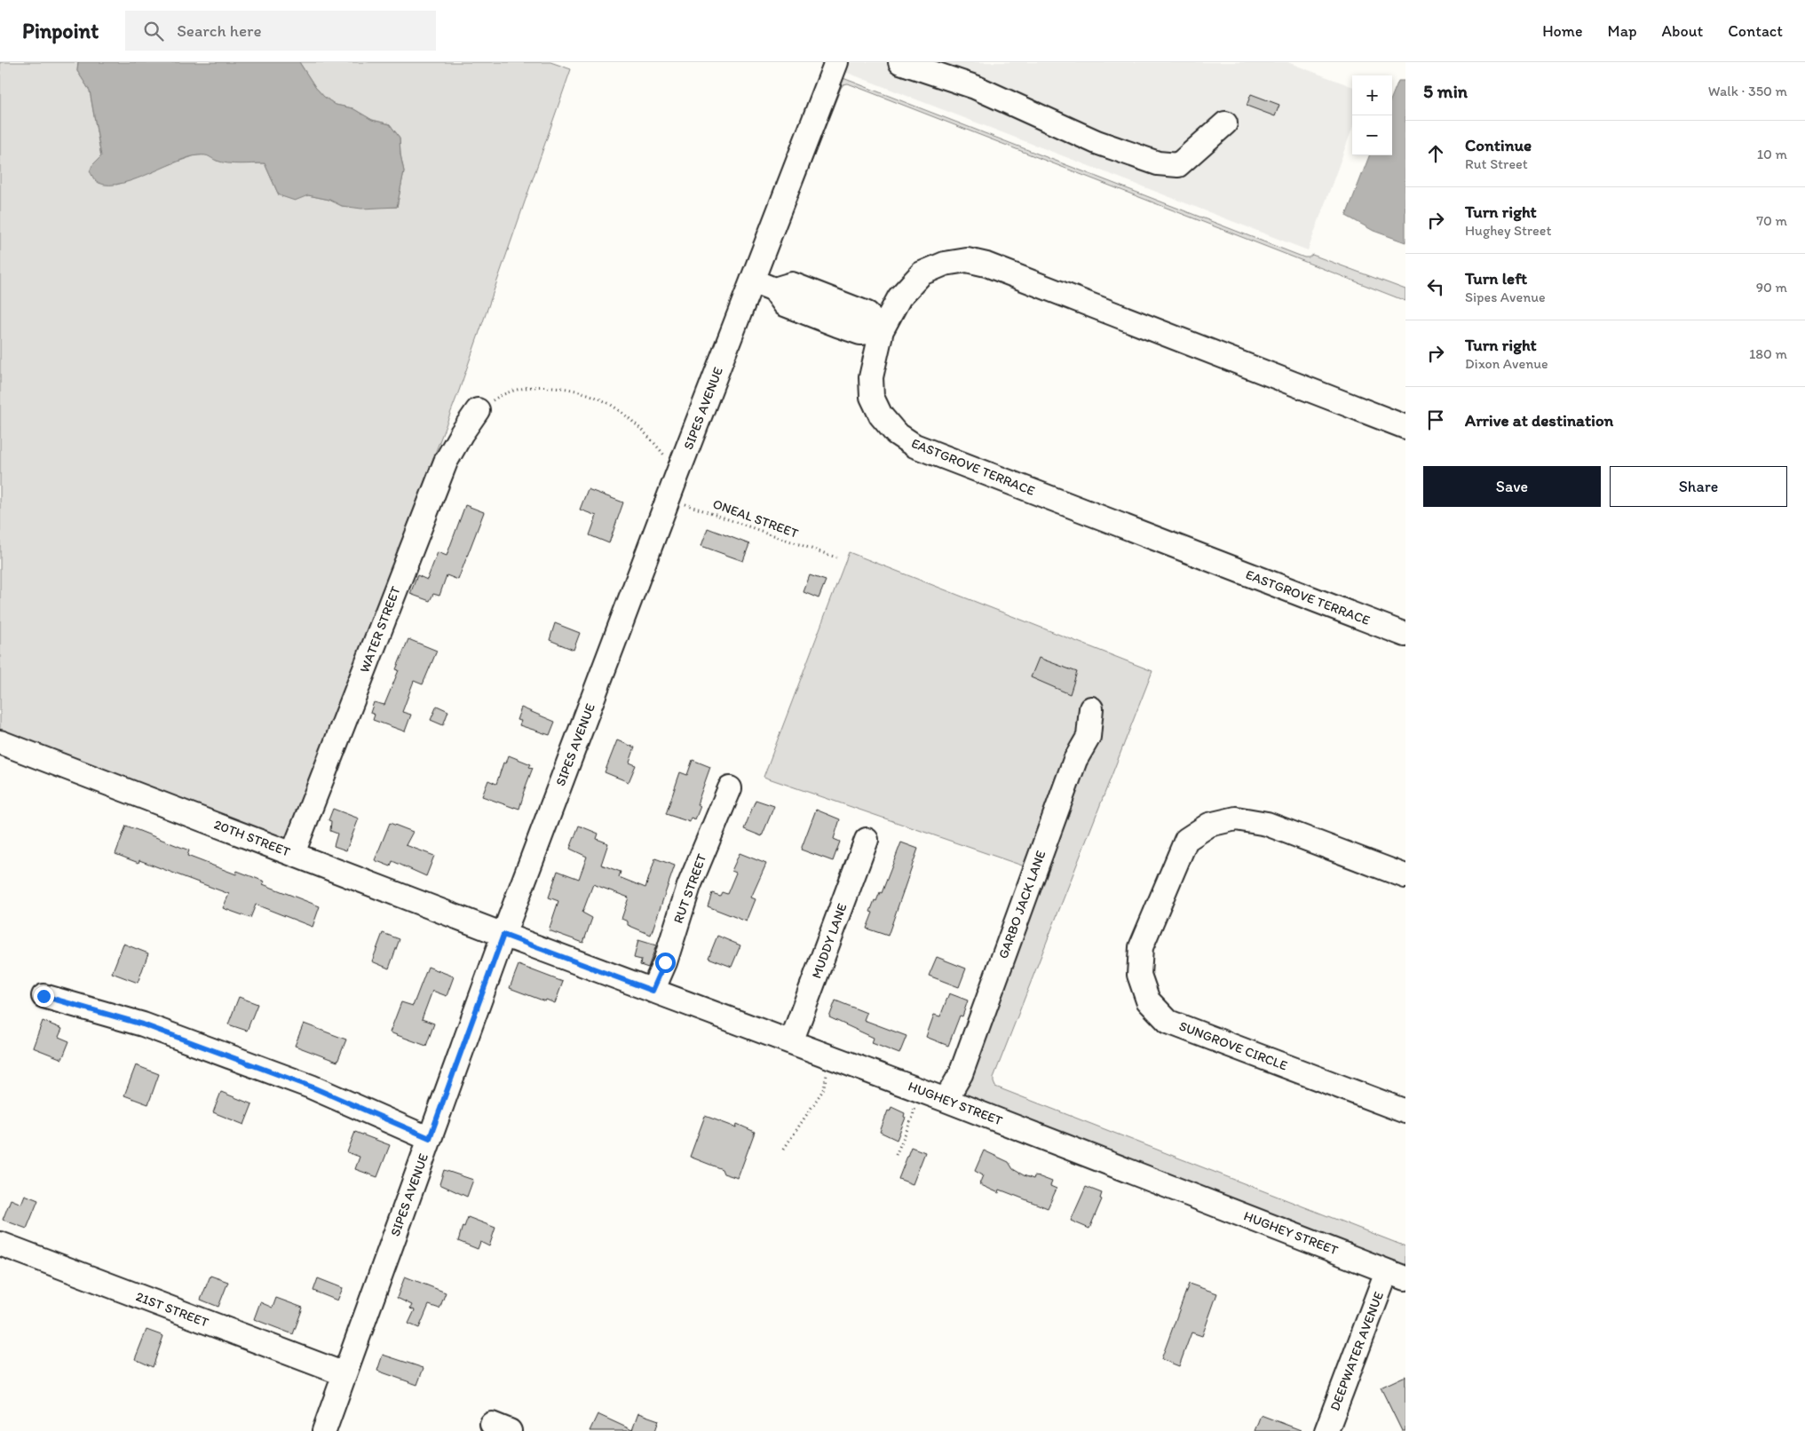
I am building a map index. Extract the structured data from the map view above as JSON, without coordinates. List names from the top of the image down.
{
  "streets": {
    "street": [
      "SIPES AVENUE",
      "EASTGROVE TERRACE",
      "WATER STREET",
      "20TH STREET",
      "RUT STREET",
      "GARBO JACK LANE",
      "MUDDY LANE",
      "SUNGROVE CIRCLE",
      "HUGHEY STREET",
      "21ST STREET",
      "DEEPWATER AVENUE"
    ],
    "path": ["ONEAL STREET"]
  },
  "crossings": [
    ["SIPES AVENUE", "ONEAL STREET"],
    ["SIPES AVENUE", "20TH STREET"],
    ["SIPES AVENUE", "HUGHEY STREET"],
    ["SIPES AVENUE", "21ST STREET"],
    ["WATER STREET", "20TH STREET"],
    ["20TH STREET", "HUGHEY STREET"],
    ["RUT STREET", "HUGHEY STREET"],
    ["GARBO JACK LANE", "HUGHEY STREET"],
    ["MUDDY LANE", "HUGHEY STREET"],
    ["HUGHEY STREET", "DEEPWATER AVENUE"]
  ],
  "page": {
    "header": "Pinpoint",
    "search": "Search here",
    "nav": [
      "Home",
      "Map",
      "About",
      "Contact"
    ],
    "heading": ["5 min", "Walk · 350 m"],
    "map_buttons": ["+", "−"],
    "list": [
      ["Continue", "Rut Street", "10 m"],
      ["Turn right", "Hughey Street", "70 m"],
      ["Turn left", "Sipes Avenue", "90 m"],
      ["Turn right", "Dixon Avenue", "180 m"],
      "Arrive at destination"
    ],
    "buttons": ["Save", "Share"]
  }
}
